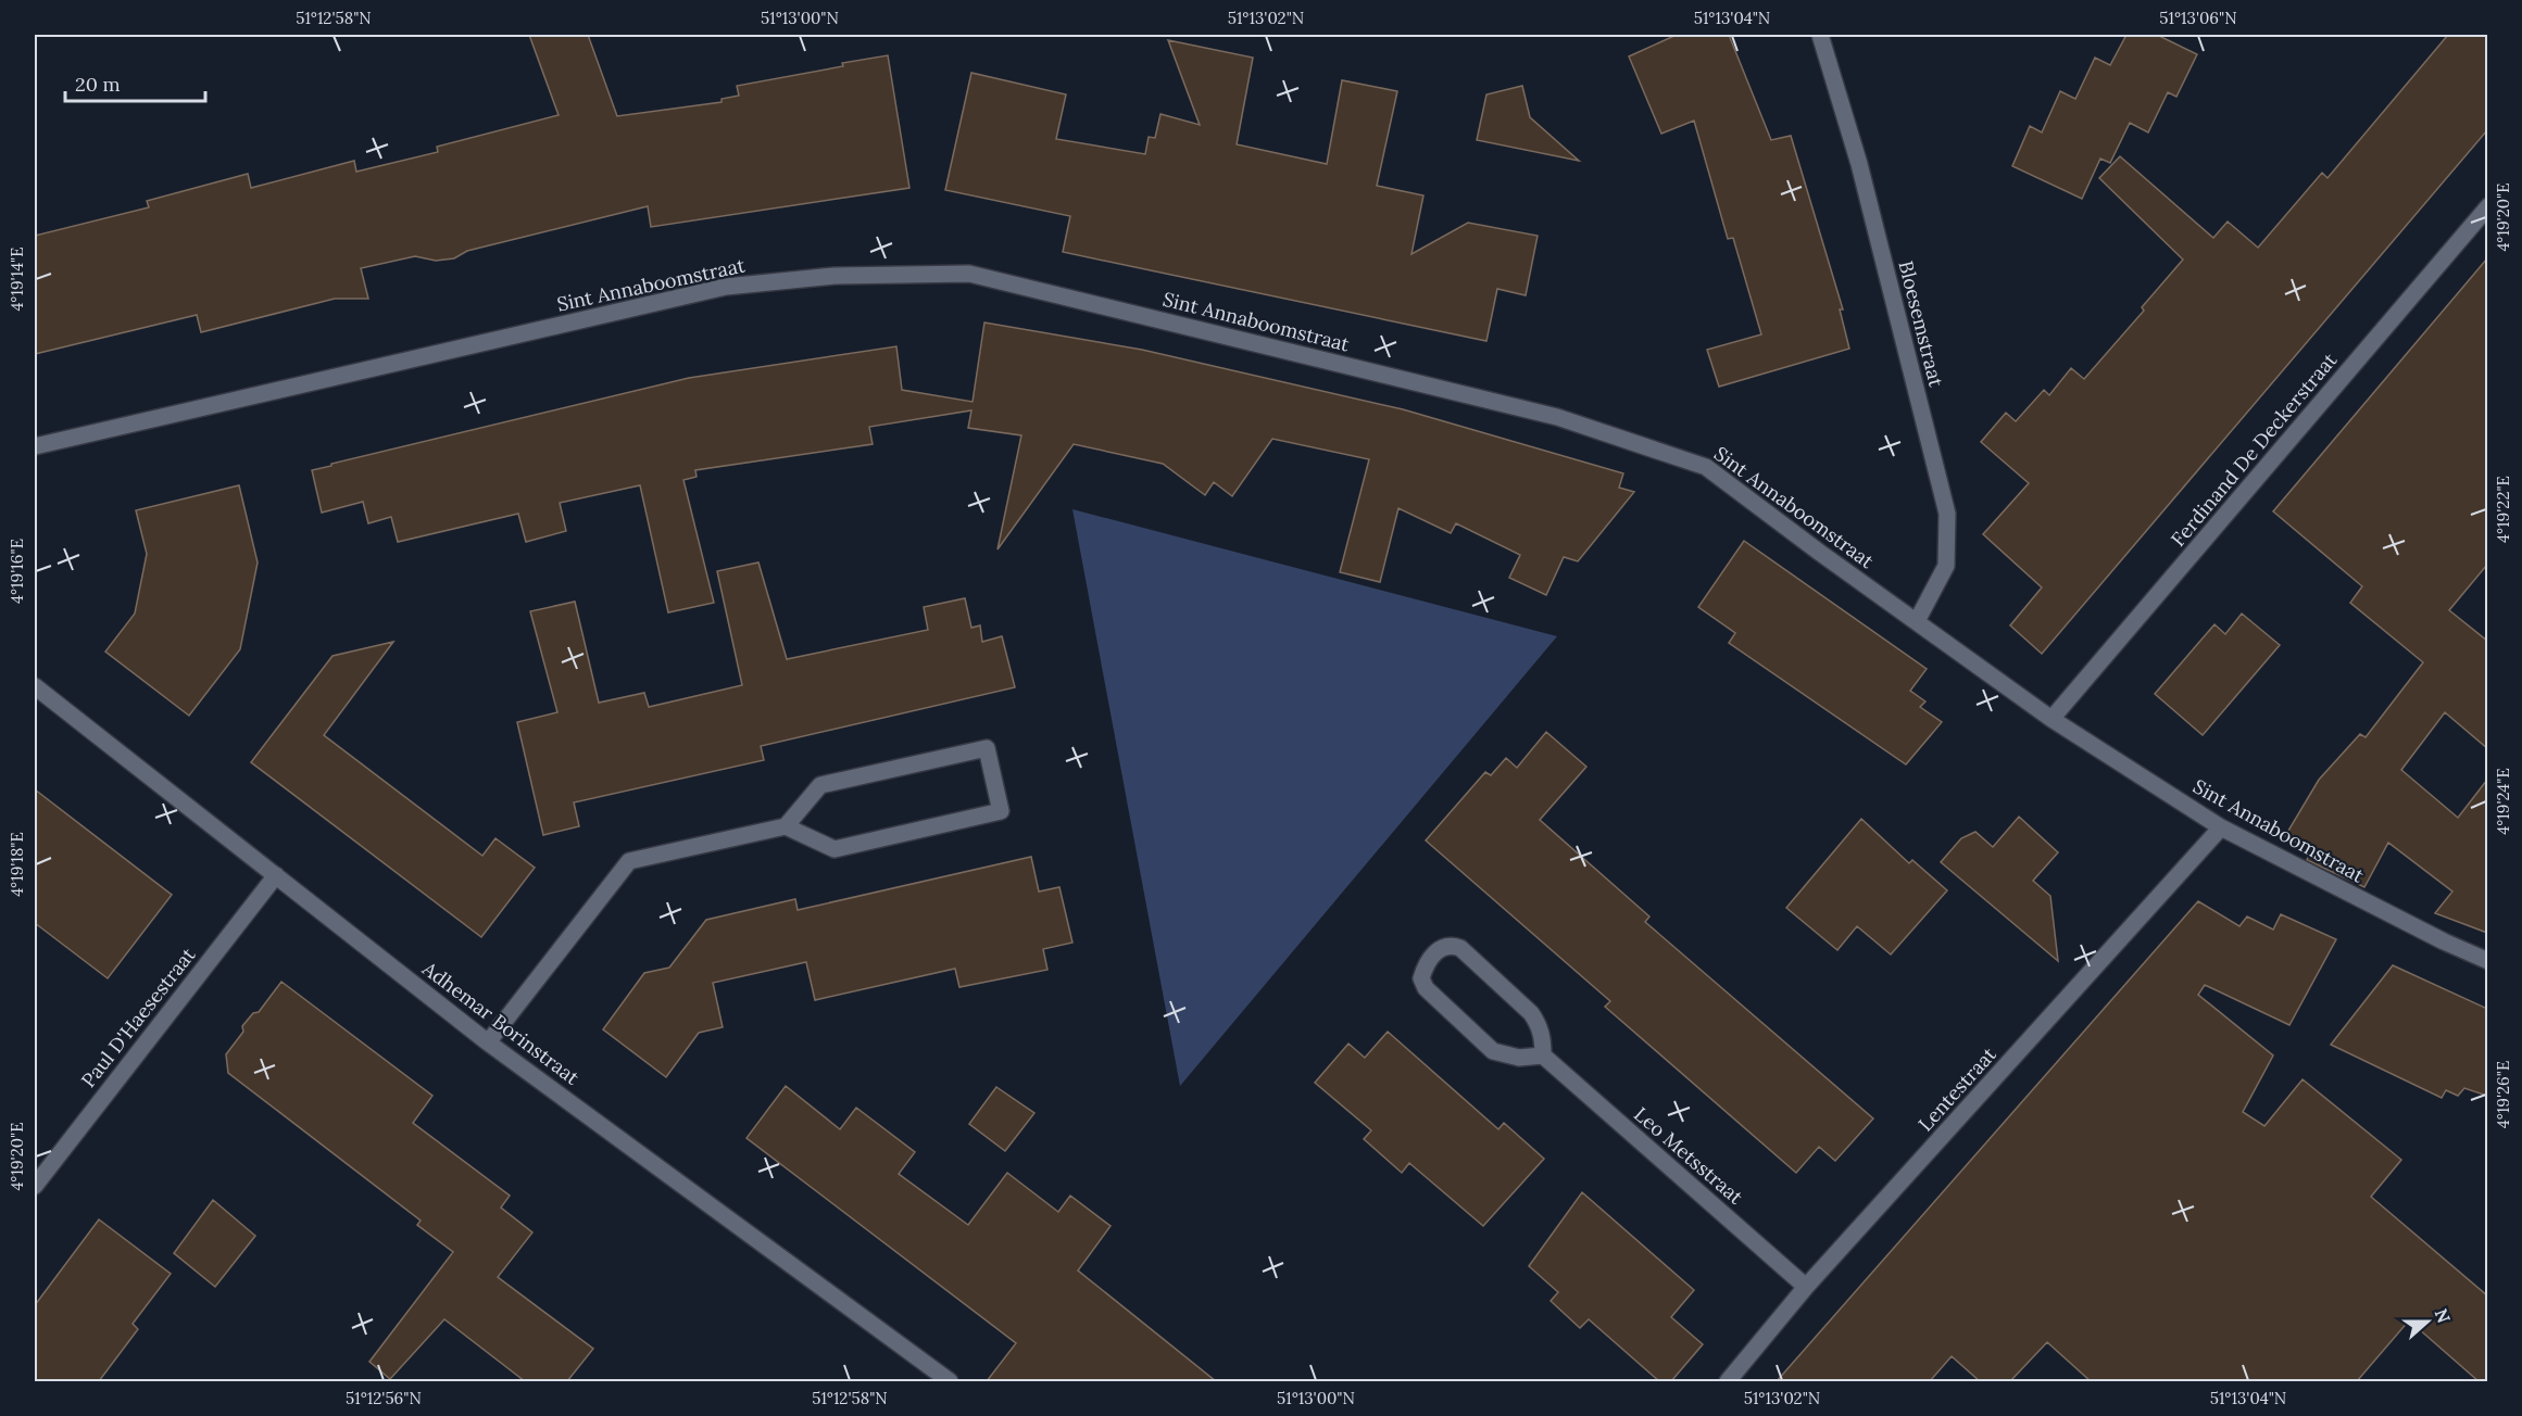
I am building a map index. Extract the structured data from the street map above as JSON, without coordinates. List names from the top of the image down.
{
  "streets": {
    "street": [
      "Sint Annaboomstraat",
      "Bloesemstraat",
      "Ferdinand De Deckerstraat",
      "Paul D'Haesestraat",
      "Adhemar Borinstraat",
      "Lentestraat",
      "Leo Metsstraat"
    ]
  },
  "crossings": [
    ["Sint Annaboomstraat", "Bloesemstraat"],
    ["Sint Annaboomstraat", "Ferdinand De Deckerstraat"],
    ["Sint Annaboomstraat", "Lentestraat"],
    ["Paul D'Haesestraat", "Adhemar Borinstraat"],
    ["Lentestraat", "Leo Metsstraat"]
  ],
  "scale_bar": "20 m",
  "north": "right",
  "coordinates": [
    "51°12'58\"N",
    "51°13'00\"N",
    "51°13'02\"N",
    "51°13'04\"N",
    "51°13'06\"N",
    "4°19'20\"E",
    "4°19'14\"E",
    "4°19'22\"E",
    "4°19'16\"E",
    "4°19'24\"E",
    "4°19'18\"E",
    "4°19'26\"E",
    "51°12'56\"N"
  ]
}
